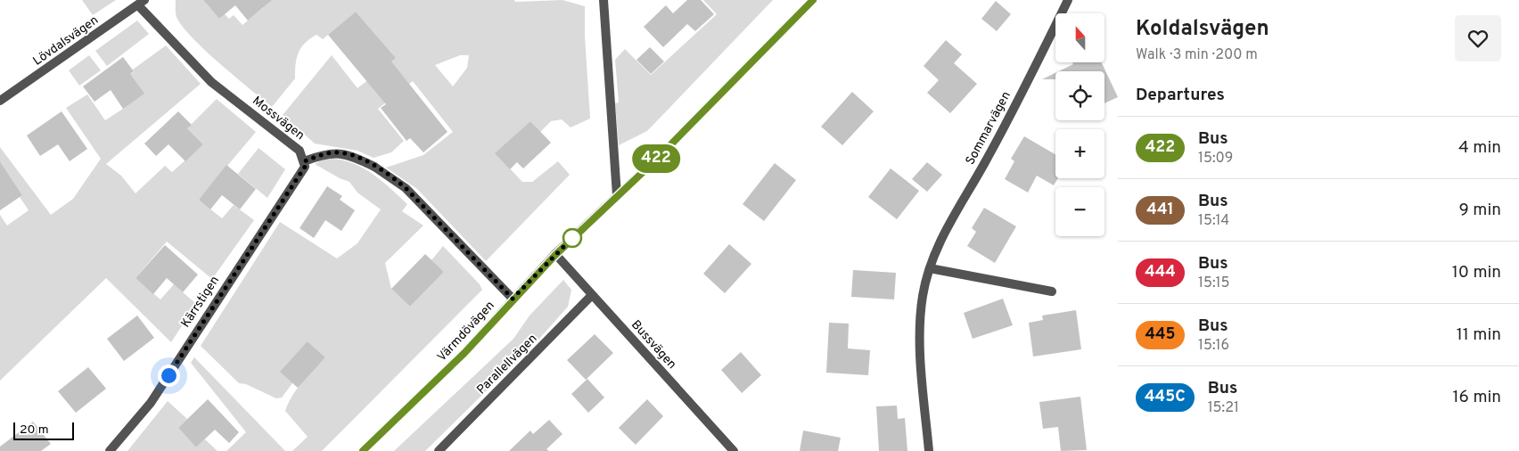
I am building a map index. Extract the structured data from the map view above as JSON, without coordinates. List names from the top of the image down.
{
  "streets": {
    "main road": ["Värmdövägen"],
    "street": [
      "Lövdalsvägen",
      "Mossvägen",
      "Sommarvägen",
      "Kärrstigen",
      "Bussvägen",
      "Parallellvägen"
    ]
  },
  "crossings": [
    ["Lövdalsvägen", "Mossvägen"],
    ["Mossvägen", "Kärrstigen"],
    ["Värmdövägen", "Bussvägen"],
    ["Bussvägen", "Parallellvägen"]
  ],
  "lines": ["bus line 422"],
  "scale_bar": "20 m",
  "north": "top",
  "page": {
    "on_map": "422",
    "heading": [
      ["Koldalsvägen", "Walk · 3 min · 200 m"],
      "Departures"
    ],
    "map_buttons": ["+", "−"],
    "list": [
      {
        "mark": "422",
        "name": "Bus",
        "note": "15:09",
        "value": "4 min"
      },
      {
        "mark": "441",
        "name": "Bus",
        "note": "15:14",
        "value": "9 min"
      },
      {
        "mark": "444",
        "name": "Bus",
        "note": "15:15",
        "value": "10 min"
      },
      {
        "mark": "445",
        "name": "Bus",
        "note": "15:16",
        "value": "11 min"
      },
      {
        "mark": "445C",
        "name": "Bus",
        "note": "15:21",
        "value": "16 min"
      }
    ],
    "scale": "20 m"
  }
}
